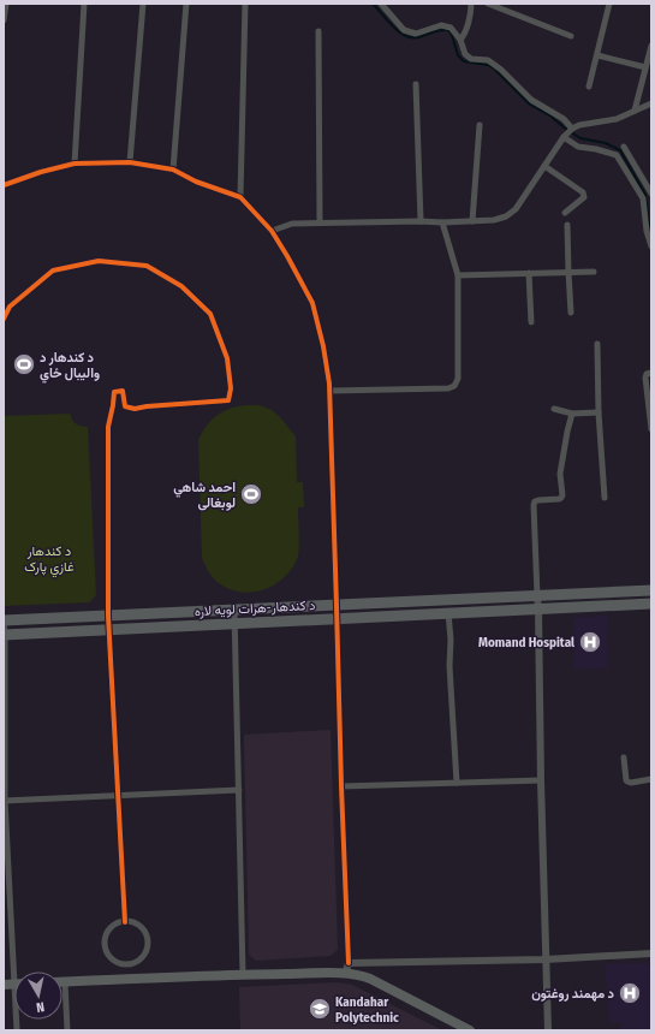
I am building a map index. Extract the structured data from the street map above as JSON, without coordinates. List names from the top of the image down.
{
  "streets": {
    "highway": ["د کندهار-هرات لويه لاره"]
  },
  "parks": ["د کندهار غازي پارک"],
  "places": {
    "sports": ["د کندهار د واليبال ځاي", "احمد شاهي لوبغالی"],
    "hospital": ["Momand Hospital", "د مهمند روغتون"],
    "school or university": ["Kandahar Polytechnic"]
  },
  "north": "bottom"
}
